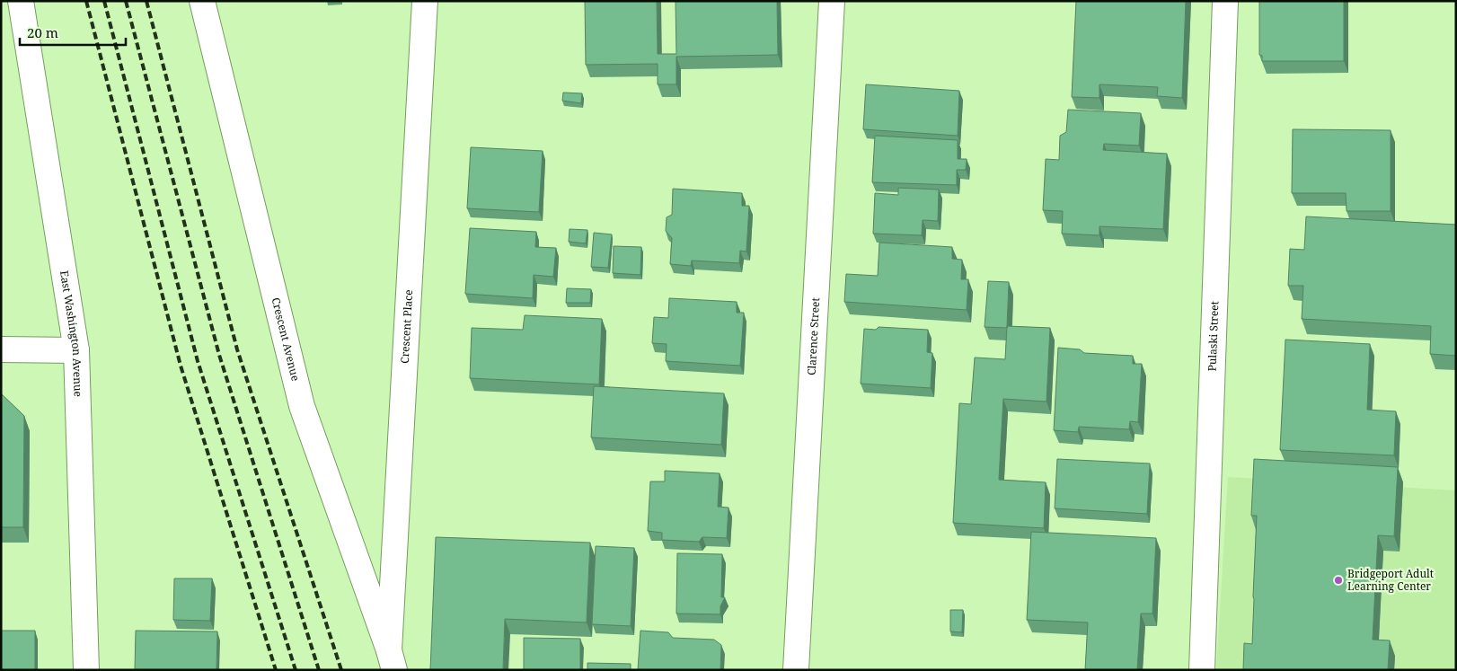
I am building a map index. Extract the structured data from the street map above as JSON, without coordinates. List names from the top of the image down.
{
  "streets": {
    "street": [
      "Crescent Place",
      "East Washington Avenue",
      "Clarence Street",
      "Pulaski Street",
      "Crescent Avenue"
    ]
  },
  "crossings": [
    ["Crescent Place", "Crescent Avenue"]
  ],
  "places": ["Bridgeport Adult Learning Center"],
  "scale_bar": "20 m"
}
